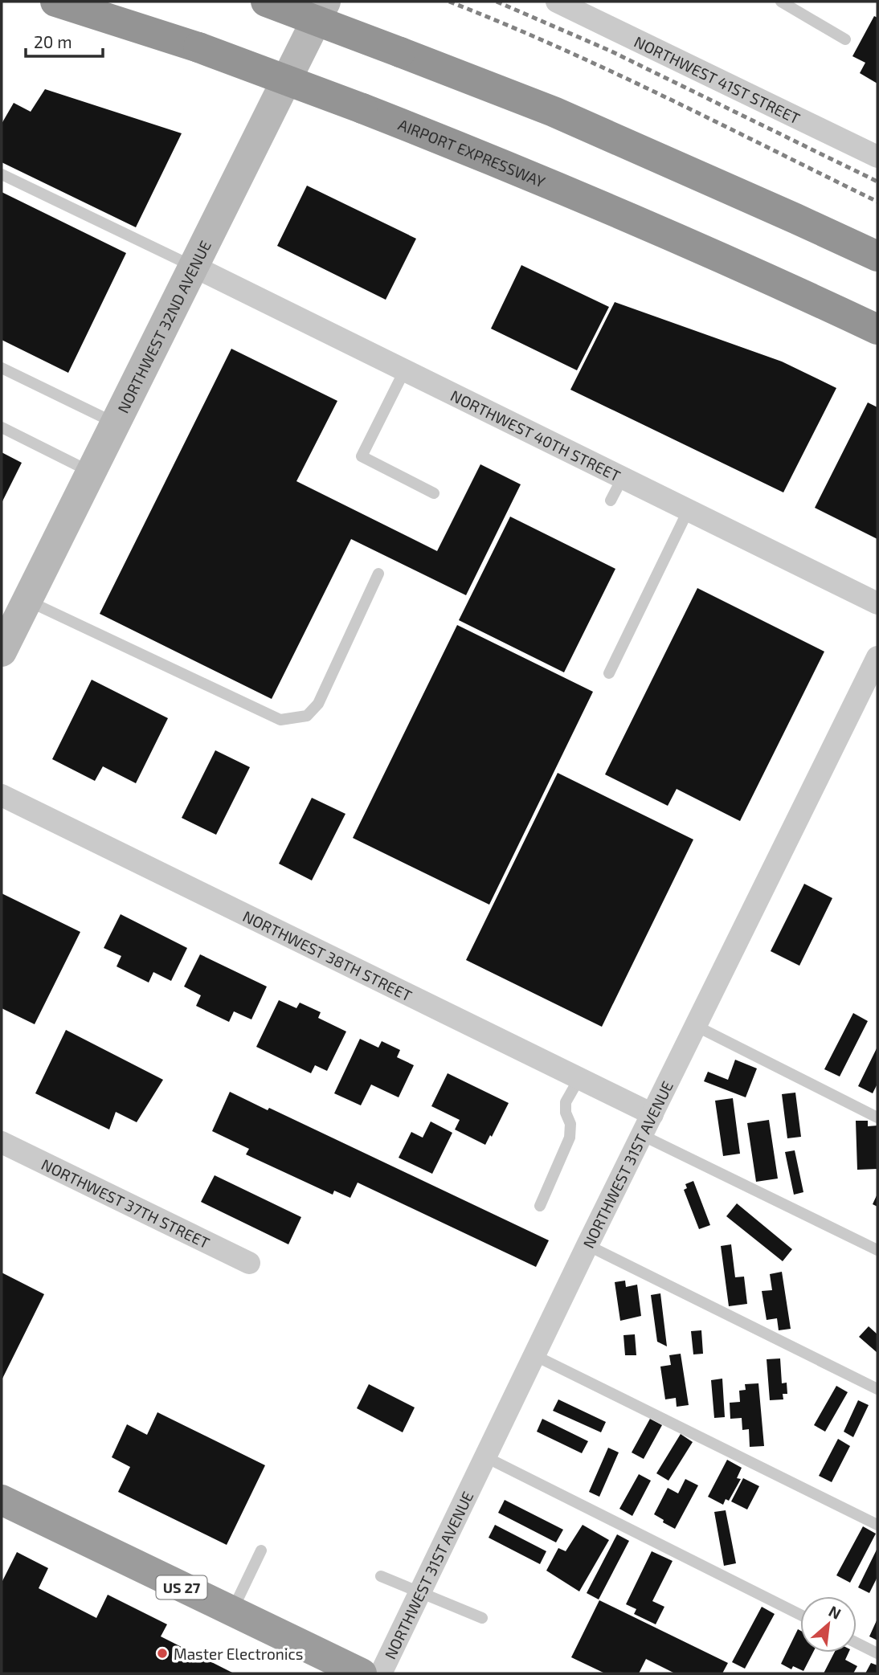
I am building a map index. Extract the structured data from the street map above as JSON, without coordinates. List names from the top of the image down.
{
  "streets": {
    "highway": ["AIRPORT EXPRESSWAY", "US 27"],
    "main road": ["NORTHWEST 32ND AVENUE"],
    "street": [
      "NORTHWEST 41ST STREET",
      "NORTHWEST 40TH STREET",
      "NORTHWEST 38TH STREET",
      "NORTHWEST 31ST AVENUE",
      "NORTHWEST 37TH STREET"
    ]
  },
  "crossings": [
    ["NORTHWEST 32ND AVENUE", "NORTHWEST 40TH STREET"],
    ["NORTHWEST 38TH STREET", "NORTHWEST 31ST AVENUE"]
  ],
  "places": ["Master Electronics"],
  "scale_bar": "20 m",
  "north": "top right"
}
